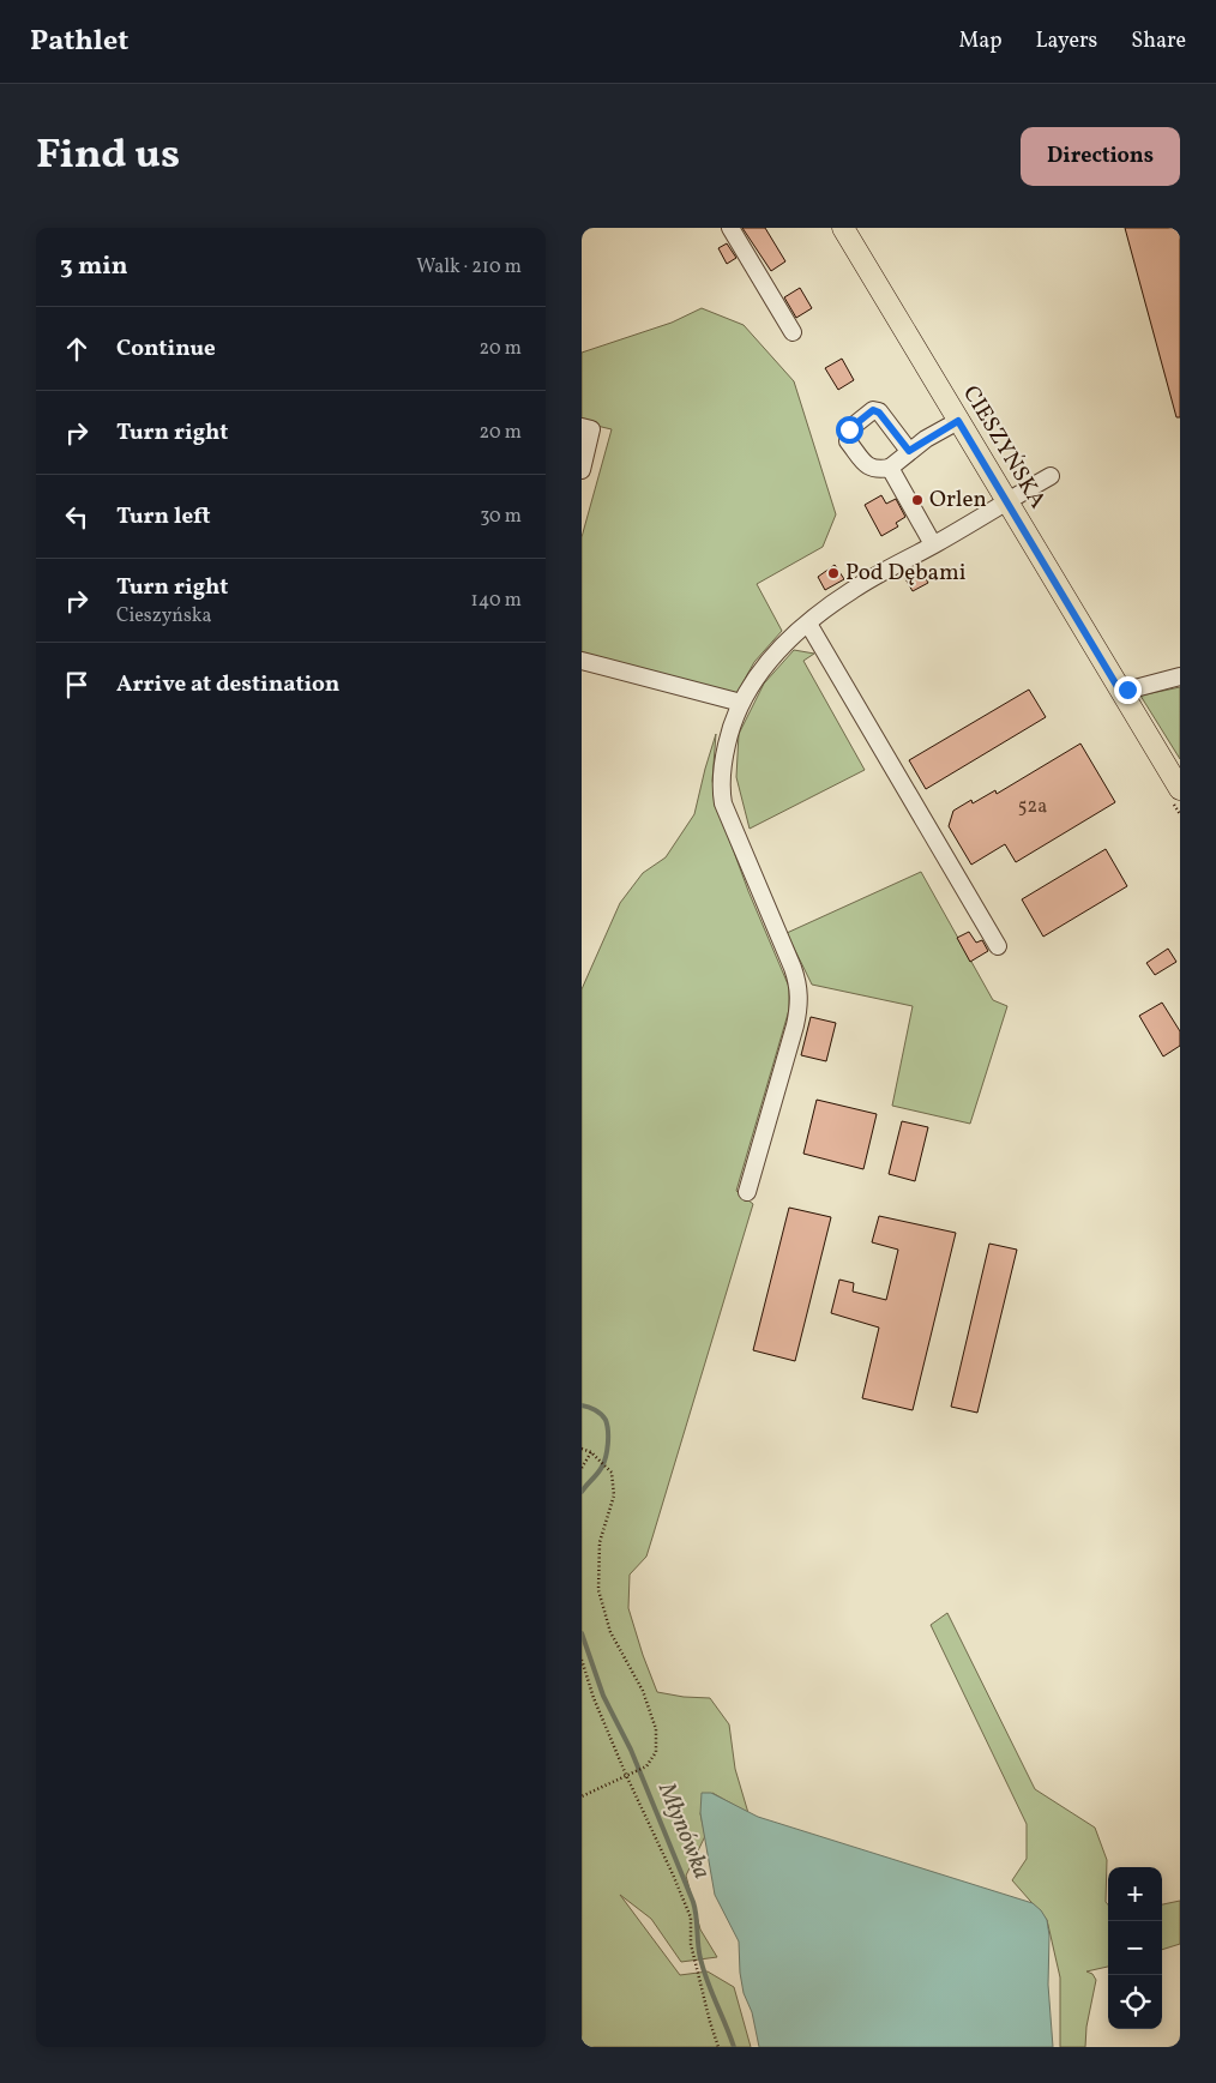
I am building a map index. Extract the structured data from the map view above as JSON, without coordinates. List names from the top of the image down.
{
  "streets": {
    "main road": ["CIESZYŃSKA"]
  },
  "water": ["Młynówka"],
  "places": ["Orlen", "Pod Dębami"],
  "house_numbers": ["52a"],
  "page": {
    "header": "Pathlet",
    "nav": ["Map", "Layers", "Share"],
    "title": "Find us",
    "buttons": "Directions",
    "heading": ["3 min", "Walk · 210 m"],
    "list": [
      ["Continue", "20 m"],
      ["Turn right", "20 m"],
      ["Turn left", "30 m"],
      ["Turn right", "Cieszyńska", "140 m"],
      "Arrive at destination"
    ],
    "map_buttons": ["+", "−"]
  }
}
